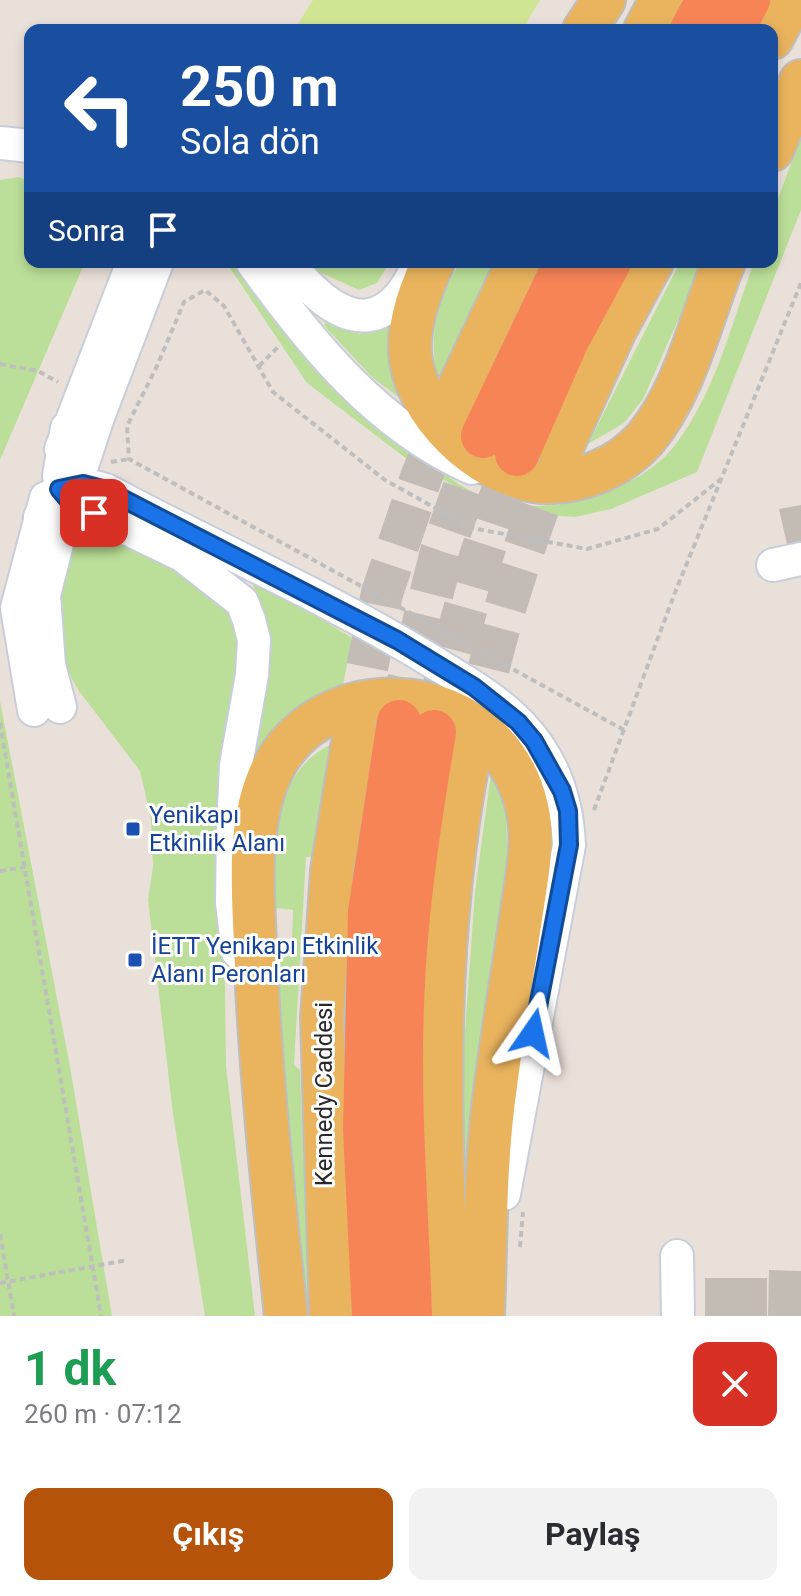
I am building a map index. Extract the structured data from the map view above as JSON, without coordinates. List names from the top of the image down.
{
  "streets": {
    "main road": ["Kennedy Caddesi"]
  },
  "places": {
    "transit": ["Yenikapı Etkinlik Alanı", "İETT Yenikapı Etkinlik Alanı Peronları"]
  },
  "page": {
    "turn": ["250 m", "Sola dön"],
    "then": "Sonra",
    "heading": ["1 dk", "260 m · 07:12"],
    "buttons": ["Çıkış", "Paylaş"]
  }
}
